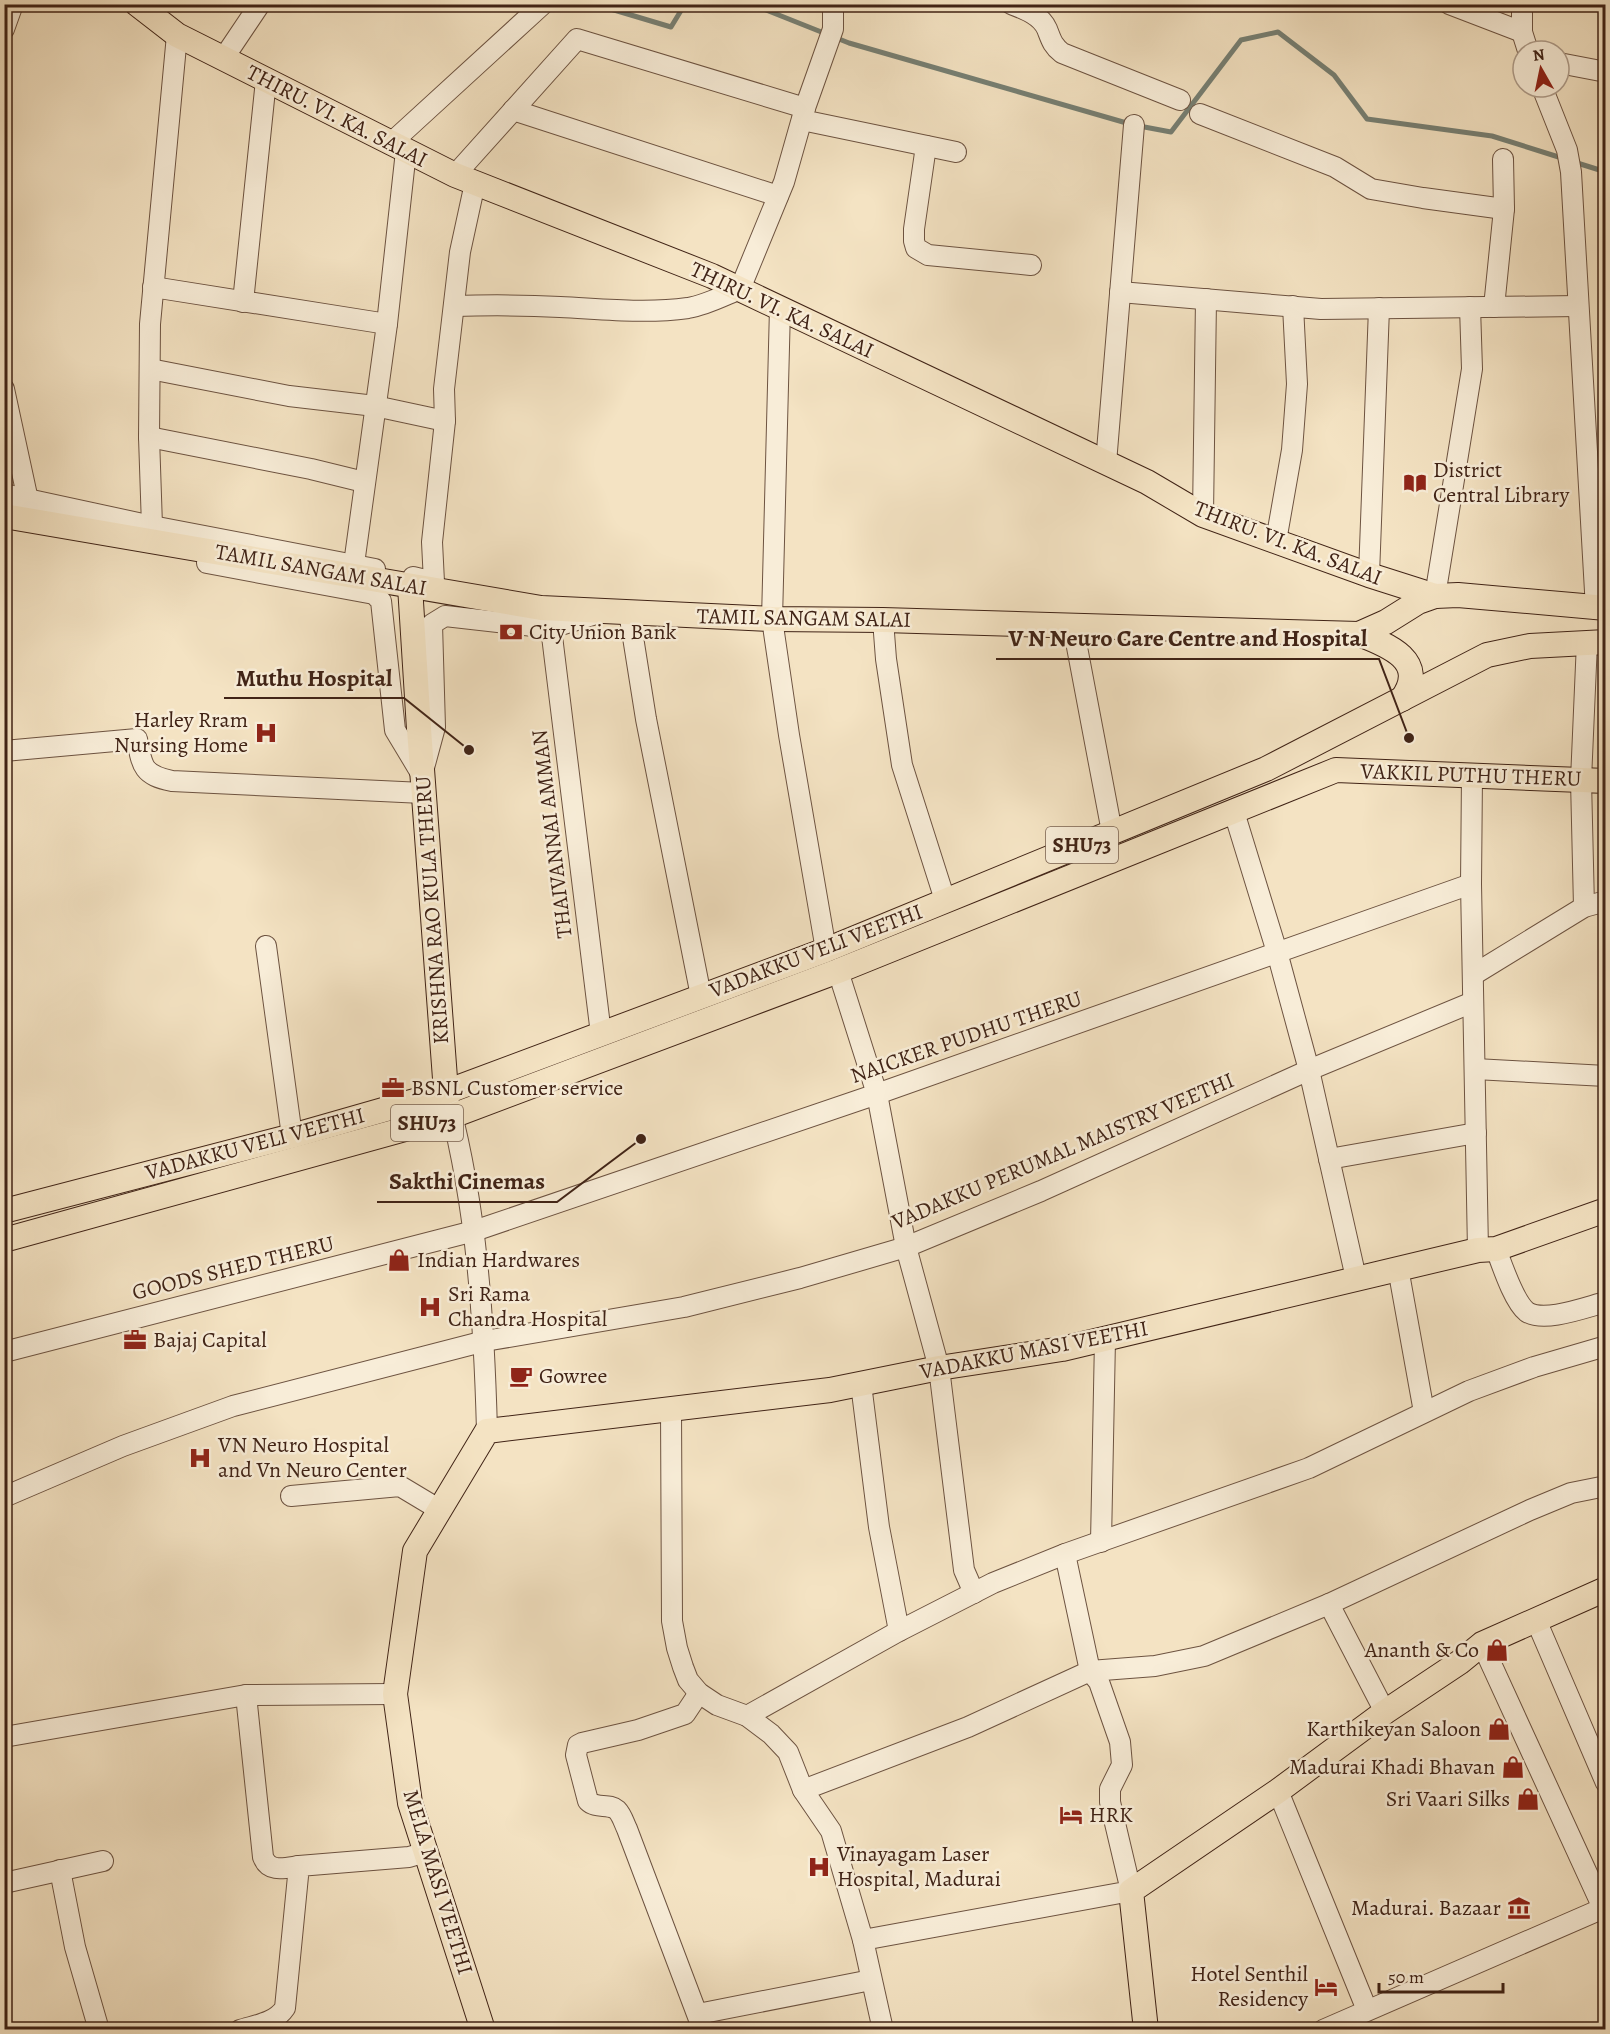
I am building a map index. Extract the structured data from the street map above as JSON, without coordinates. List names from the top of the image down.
{
  "streets": {
    "main road": [
      "THIRU. VI. KA. SALAI",
      "TAMIL SANGAM SALAI",
      "VAKKIL PUTHU THERU",
      "SHU73",
      "KRISHNA RAO KULA THERU",
      "VADAKKU VELI VEETHI",
      "VADAKKU MASI VEETHI",
      "MELA MASI VEETHI"
    ],
    "street": [
      "THAIVANNAI AMMAN",
      "NAICKER PUDHU THERU",
      "VADAKKU PERUMAL MAISTRY VEETHI",
      "GOODS SHED THERU"
    ]
  },
  "crossings": [
    ["TAMIL SANGAM SALAI", "THAIVANNAI AMMAN"],
    ["TAMIL SANGAM SALAI", "KRISHNA RAO KULA THERU"],
    ["VAKKIL PUTHU THERU", "VADAKKU VELI VEETHI"],
    ["THAIVANNAI AMMAN", "VADAKKU VELI VEETHI"],
    ["KRISHNA RAO KULA THERU", "VADAKKU VELI VEETHI"],
    ["NAICKER PUDHU THERU", "GOODS SHED THERU"],
    ["VADAKKU MASI VEETHI", "MELA MASI VEETHI"]
  ],
  "places": {
    "library": ["District Central Library"],
    "bank": ["City Union Bank"],
    "hospital": [
      "Harley Rram Nursing Home",
      "Sri Rama Chandra Hospital",
      "VN Neuro Hospital and Vn Neuro Center",
      "Vinayagam Laser Hospital, Madurai"
    ],
    "other": ["V N Neuro Care Centre and Hospital", "Muthu Hospital", "Sakthi Cinemas"],
    "office": ["BSNL Customer service", "Bajaj Capital"],
    "shop": [
      "Indian Hardwares",
      "Ananth & Co",
      "Karthikeyan Saloon",
      "Madurai Khadi Bhavan",
      "Sri Vaari Silks"
    ],
    "cafe": ["Gowree"],
    "hotel": ["HRK", "Hotel Senthil Residency"],
    "museum": ["Madurai. Bazaar"]
  },
  "scale_bar": "50 m",
  "north": "top"
}
